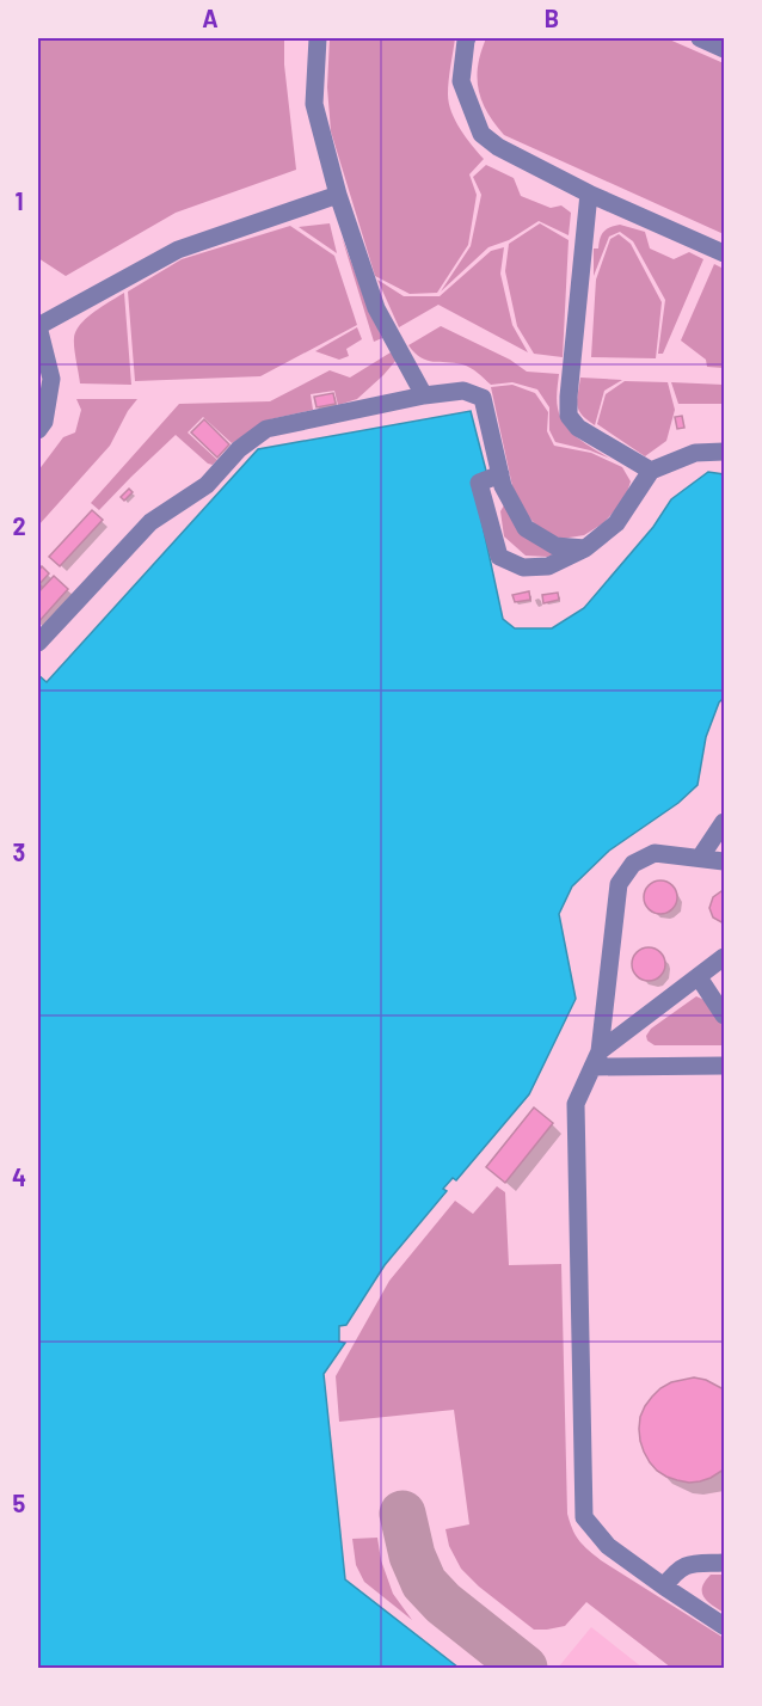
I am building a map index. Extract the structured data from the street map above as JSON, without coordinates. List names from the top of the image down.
{
  "grid": {
    "columns": ["A", "B"],
    "rows": [
      "1",
      "2",
      "3",
      "4",
      "5"
    ]
  }
}
